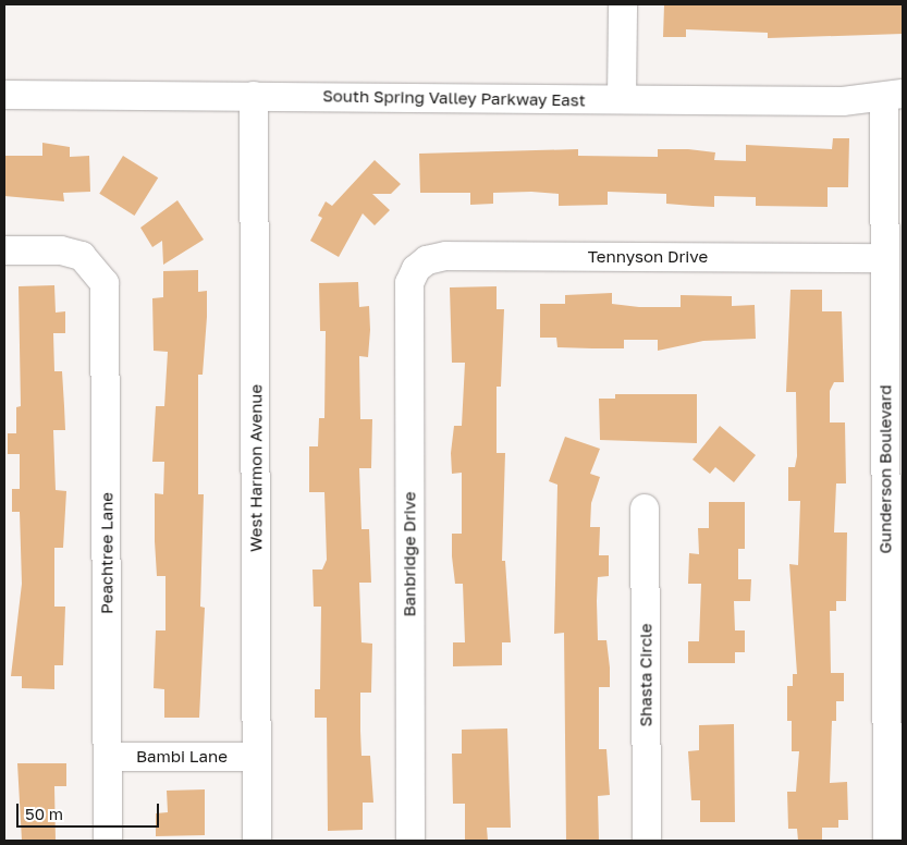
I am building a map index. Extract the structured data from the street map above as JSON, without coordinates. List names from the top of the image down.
{
  "streets": {
    "street": [
      "South Spring Valley Parkway East",
      "Tennyson Drive",
      "West Harmon Avenue",
      "Gunderson Boulevard",
      "Peachtree Lane",
      "Banbridge Drive",
      "Shasta Circle",
      "Bambi Lane"
    ]
  },
  "crossings": [
    ["South Spring Valley Parkway East", "West Harmon Avenue"],
    ["South Spring Valley Parkway East", "Gunderson Boulevard"],
    ["Tennyson Drive", "Gunderson Boulevard"],
    ["Tennyson Drive", "Banbridge Drive"],
    ["West Harmon Avenue", "Bambi Lane"],
    ["Peachtree Lane", "Bambi Lane"]
  ],
  "scale_bar": "50 m"
}
